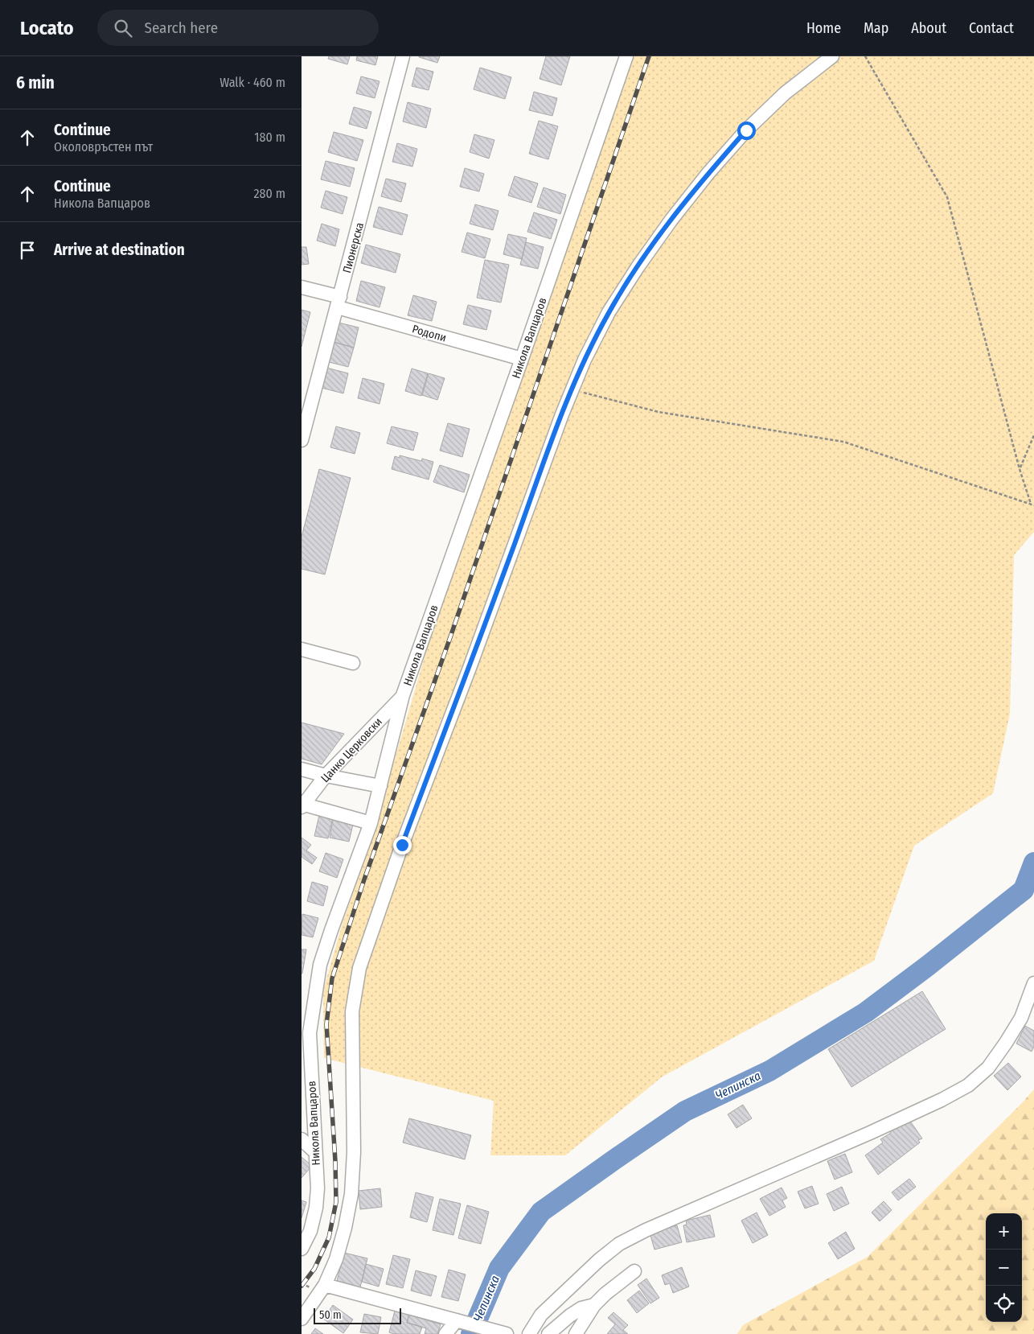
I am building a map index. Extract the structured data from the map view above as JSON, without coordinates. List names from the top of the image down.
{
  "streets": {
    "street": [
      "Пионерска",
      "Родопи",
      "Никола Вапцаров",
      "Цанко Церковски"
    ]
  },
  "crossings": [
    ["Пионерска", "Родопи"],
    ["Родопи", "Никола Вапцаров"],
    ["Никола Вапцаров", "Цанко Церковски"]
  ],
  "water": ["Чепинска"],
  "scale_bar": "50 m",
  "page": {
    "header": "Locato",
    "search": "Search here",
    "nav": [
      "Home",
      "Map",
      "About",
      "Contact"
    ],
    "heading": ["6 min", "Walk · 460 m"],
    "list": [
      ["Continue", "Околовръстен път", "180 m"],
      ["Continue", "Никола Вапцаров", "280 m"],
      "Arrive at destination"
    ],
    "map_buttons": ["+", "−"],
    "scale": "50 m"
  }
}
